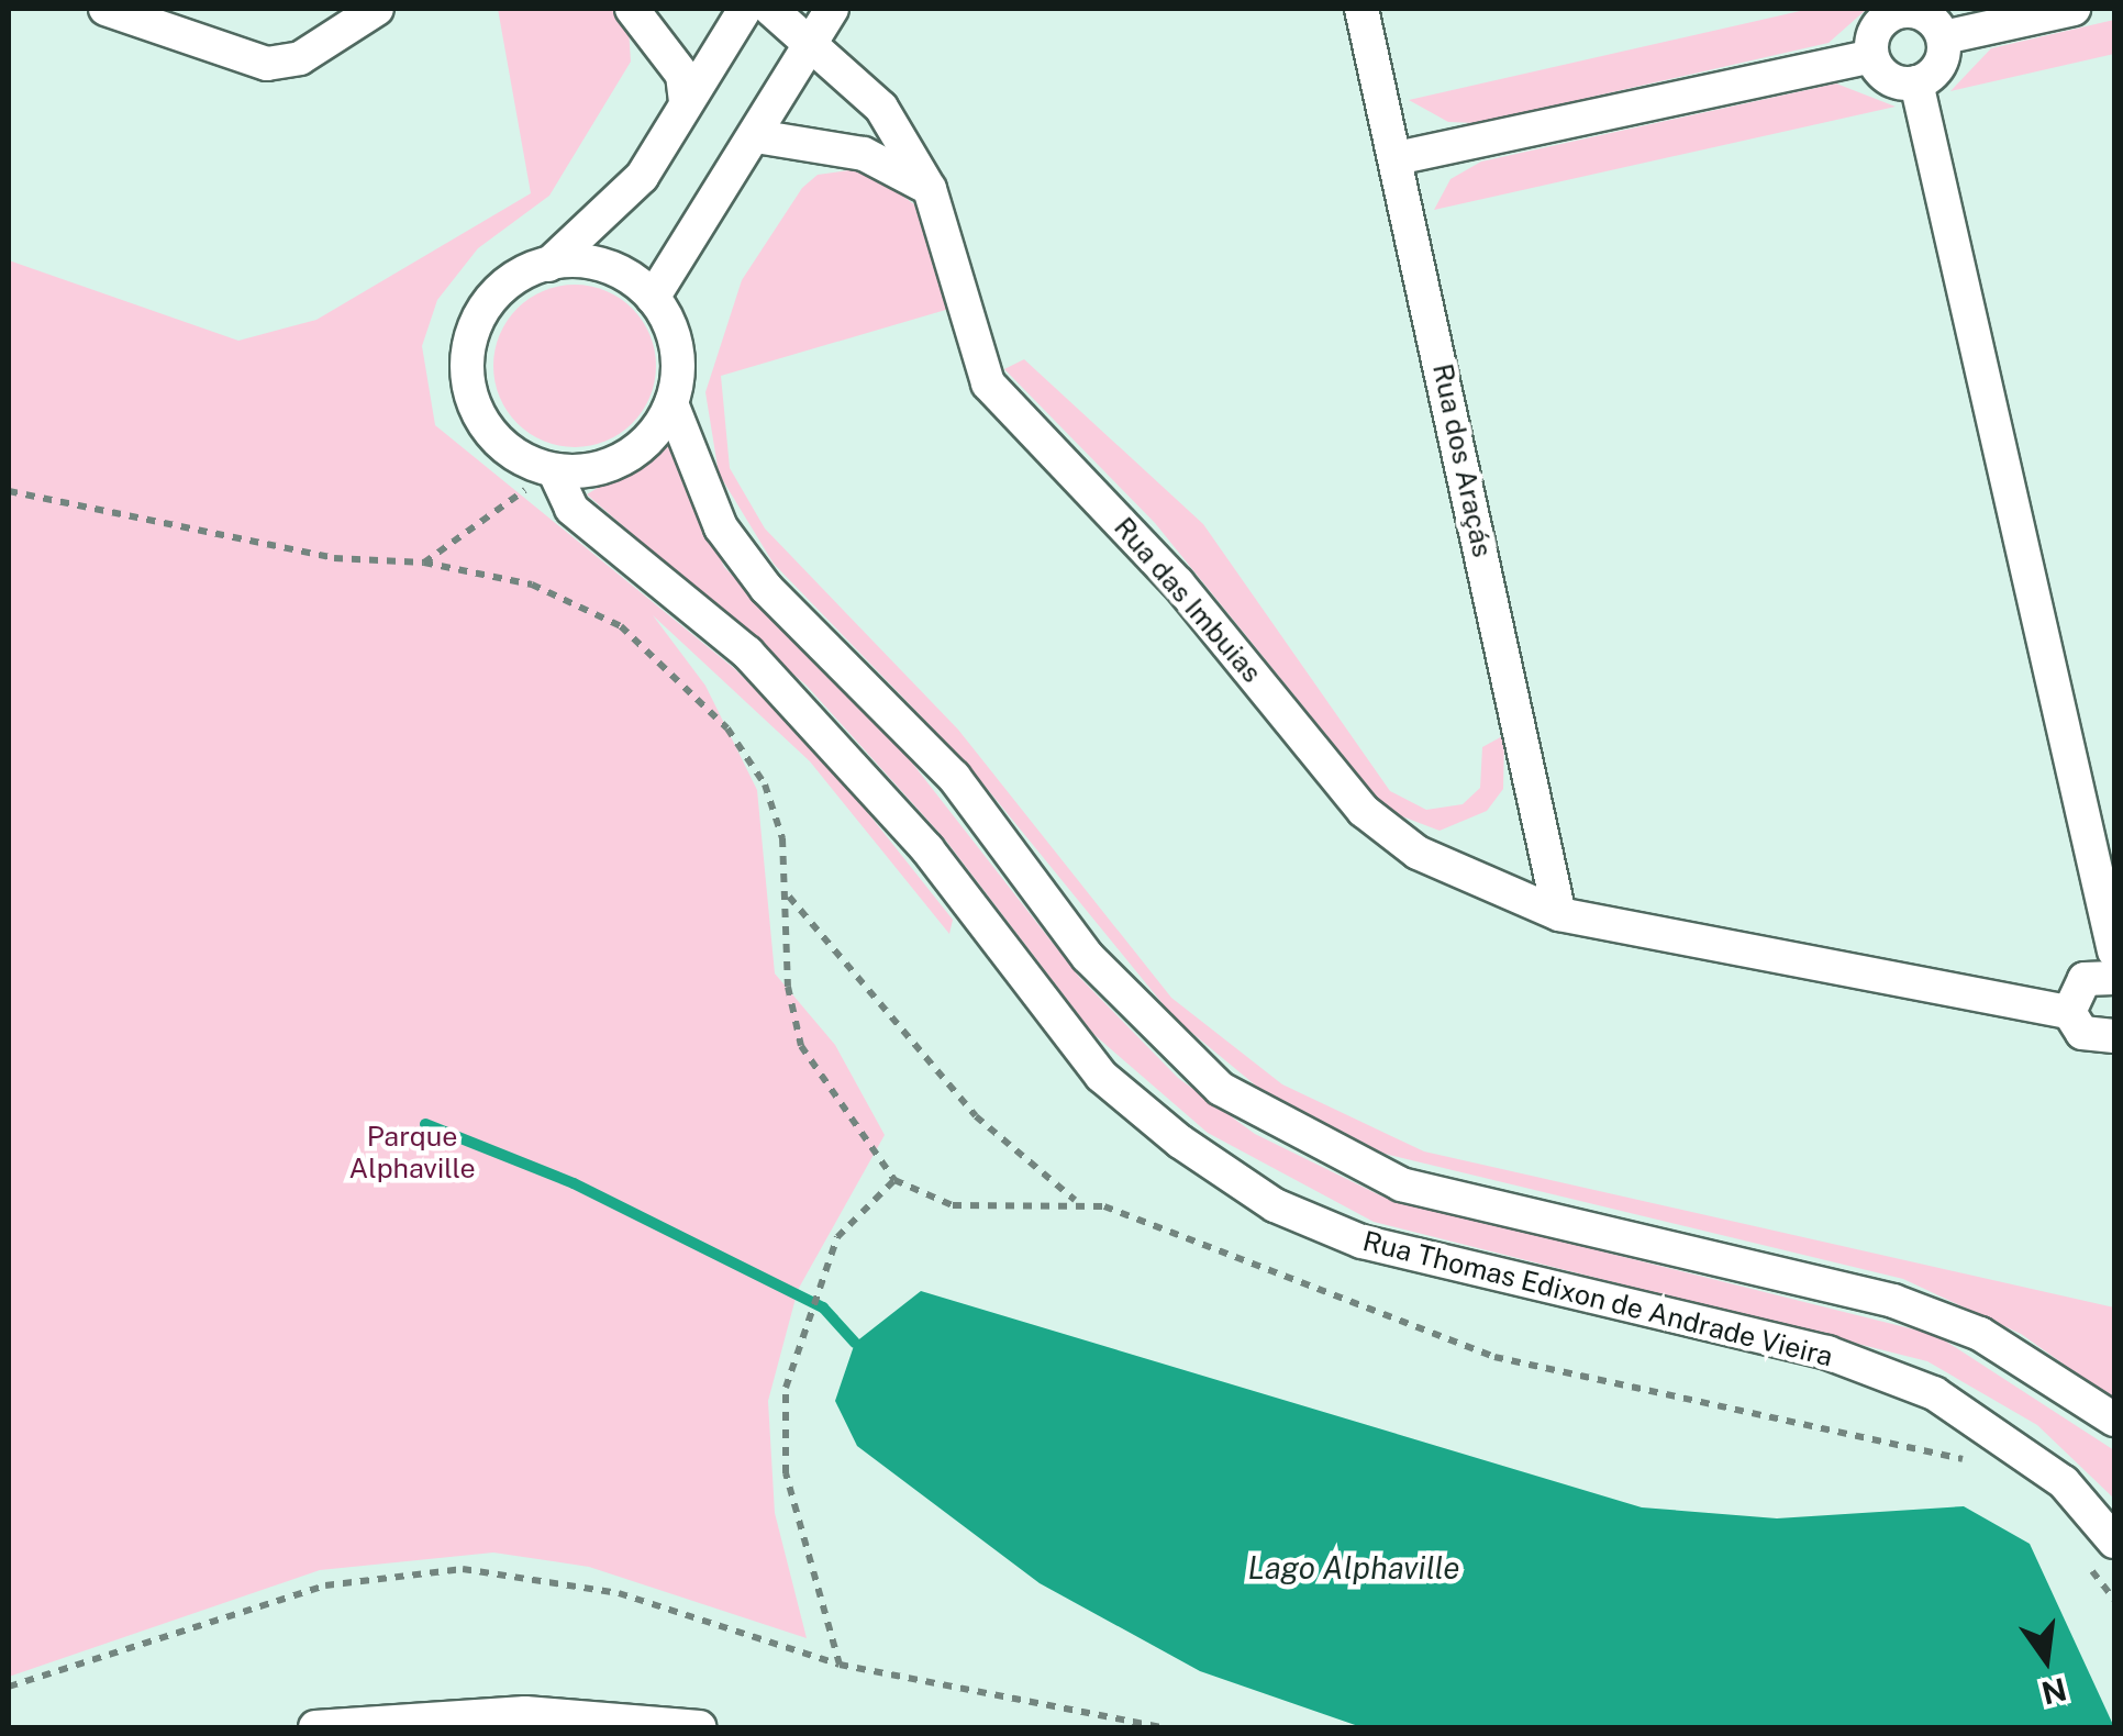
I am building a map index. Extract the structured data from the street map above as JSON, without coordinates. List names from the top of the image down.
{
  "streets": {
    "street": ["Rua dos Araçás", "Rua das Imbuias", "Rua Thomas Edixon de Andrade Vieira"]
  },
  "crossings": [
    ["Rua dos Araçás", "Rua das Imbuias"]
  ],
  "water": ["Lago Alphaville"],
  "parks": ["Parque Alphaville"],
  "north": "bottom"
}
